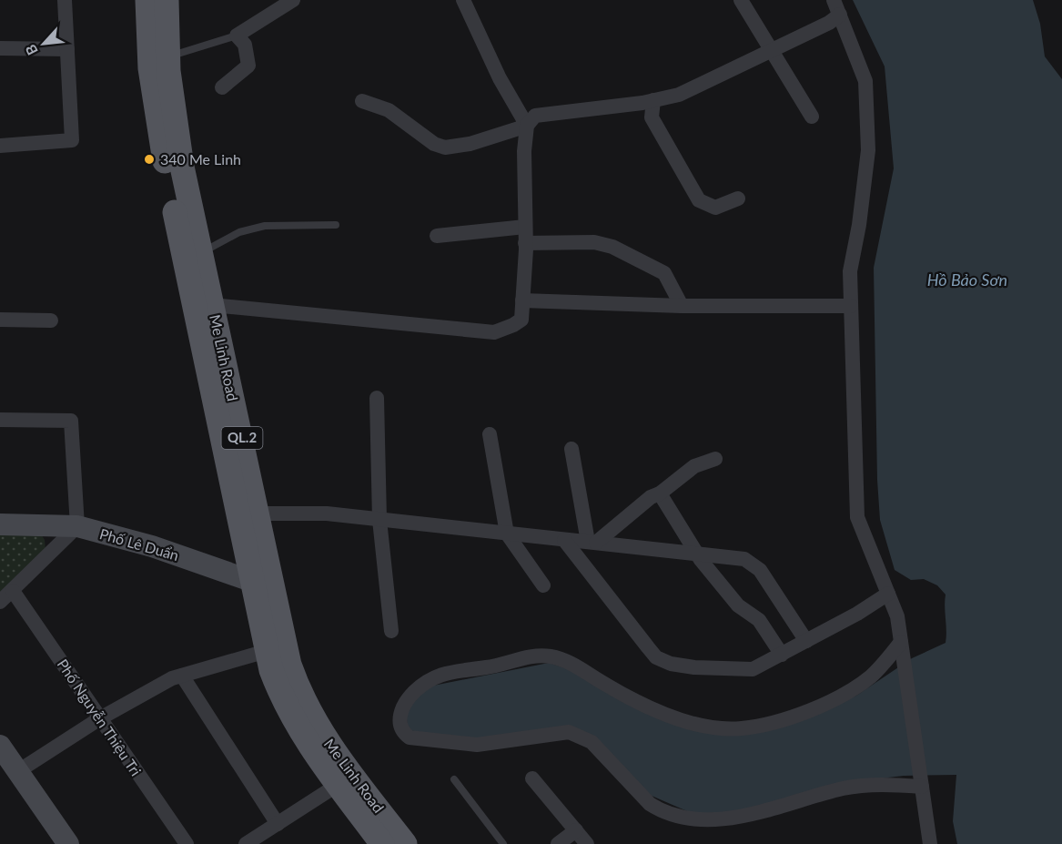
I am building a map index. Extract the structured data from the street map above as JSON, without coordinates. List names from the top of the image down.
{
  "streets": {
    "main road": ["Me Linh Road", "QL.2"],
    "street": ["Phố Lê Duẩn", "Phố Nguyễn Thiệu Tri"]
  },
  "crossings": [
    ["Me Linh Road", "Phố Lê Duẩn"]
  ],
  "water": ["Hồ Bảo Sơn"],
  "places": ["340 Me Linh"],
  "north": "bottom left"
}
